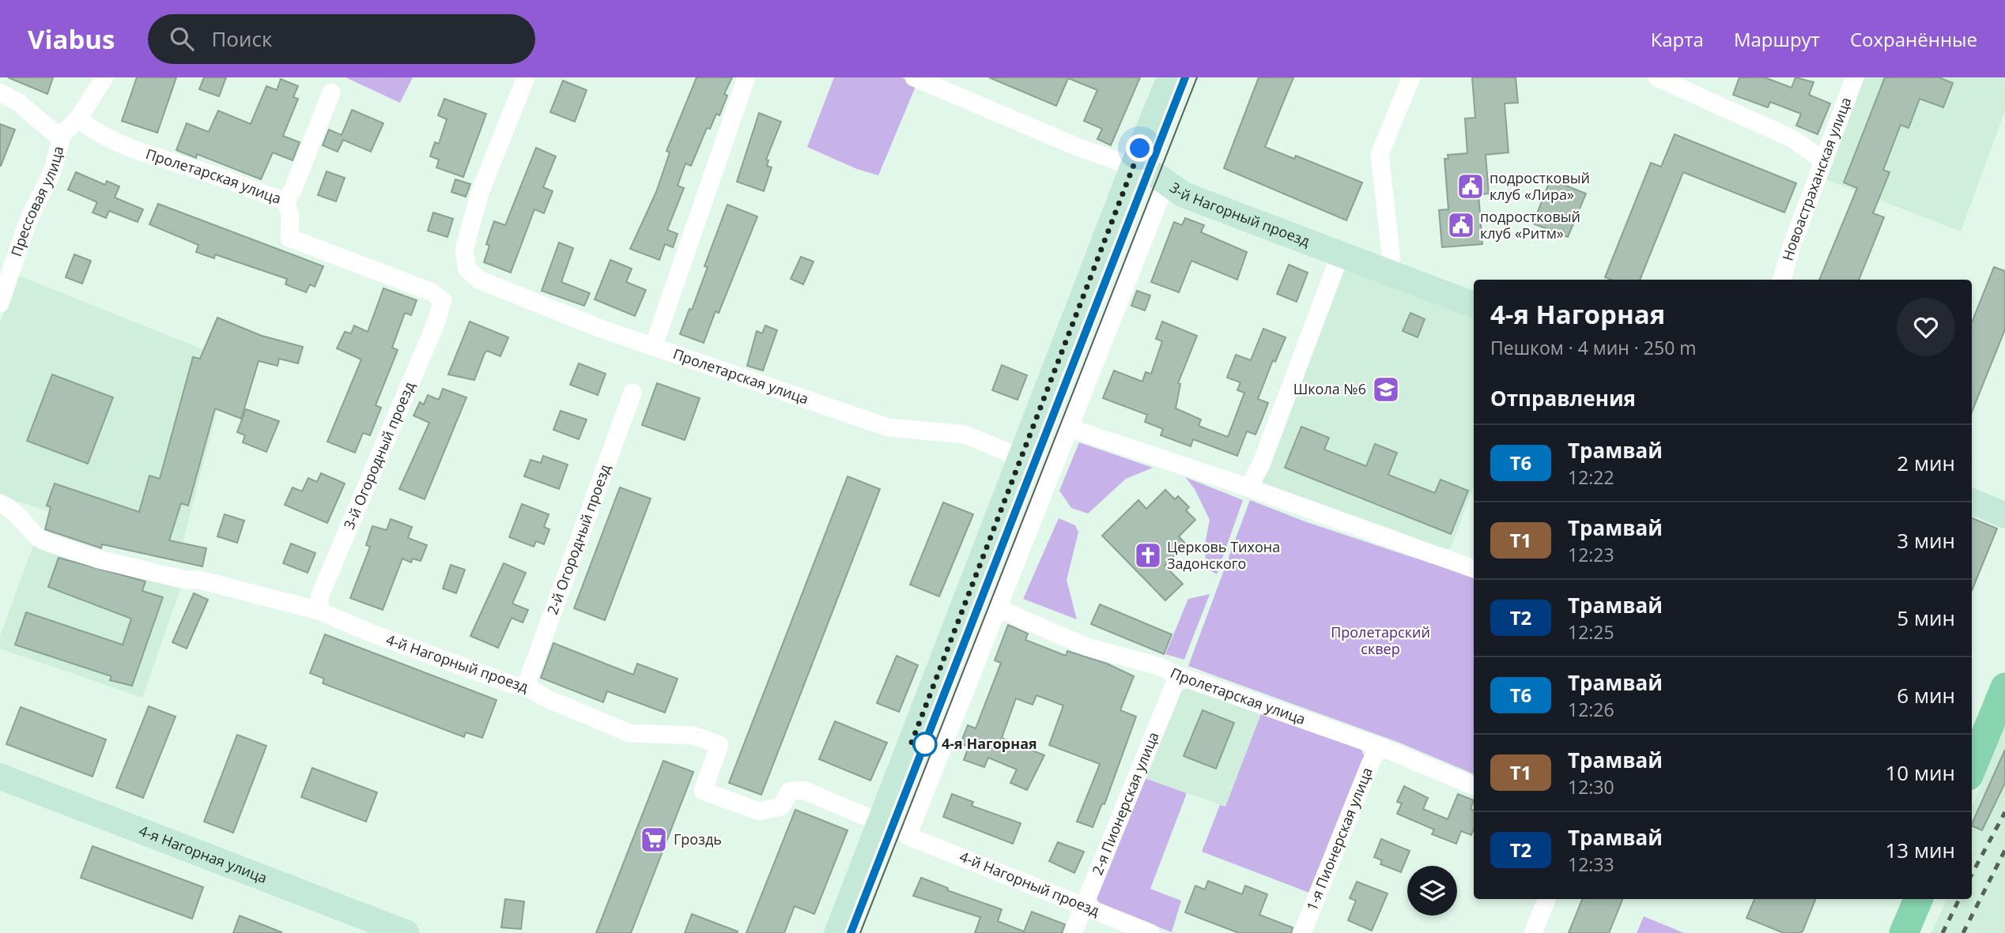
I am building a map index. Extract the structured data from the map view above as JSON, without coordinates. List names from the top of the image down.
{
  "streets": {
    "street": [
      "Пролетарская улица",
      "Новоастраханская улица",
      "Прессовая улица",
      "3-й Нагорный проезд",
      "3-й Огородный проезд",
      "2-й Огородный проезд",
      "4-й Нагорный проезд",
      "2-я Пионерская улица",
      "1-я Пионерская улица",
      "4-я Нагорная улица"
    ]
  },
  "crossings": [
    ["Пролетарская улица", "Прессовая улица"],
    ["Пролетарская улица", "3-й Огородный проезд"],
    ["Пролетарская улица", "4-й Нагорный проезд"],
    ["Пролетарская улица", "2-я Пионерская улица"],
    ["Пролетарская улица", "1-я Пионерская улица"],
    ["3-й Огородный проезд", "4-й Нагорный проезд"],
    ["2-й Огородный проезд", "4-й Нагорный проезд"],
    ["4-й Нагорный проезд", "2-я Пионерская улица"]
  ],
  "parks": ["Пролетарский сквер"],
  "places": {
    "public building": ["подростковый клуб «Лира»", "подростковый клуб «Ритм»"],
    "school or university": ["Школа №6"],
    "church": ["Церковь Тихона Задонского"],
    "other": ["4-я Нагорная"],
    "supermarket": ["Гроздь"]
  },
  "lines": ["tram line T6"],
  "page": {
    "header": "Viabus",
    "search": "Поиск",
    "nav": ["Карта", "Маршрут", "Сохранённые"],
    "heading": [
      ["4-я Нагорная", "Пешком · 4 мин · 250 m"],
      "Отправления"
    ],
    "list": [
      {
        "mark": "T6",
        "name": "Трамвай",
        "note": "12:22",
        "value": "2 мин"
      },
      {
        "mark": "T1",
        "name": "Трамвай",
        "note": "12:23",
        "value": "3 мин"
      },
      {
        "mark": "T2",
        "name": "Трамвай",
        "note": "12:25",
        "value": "5 мин"
      },
      {
        "mark": "T6",
        "name": "Трамвай",
        "note": "12:26",
        "value": "6 мин"
      },
      {
        "mark": "T1",
        "name": "Трамвай",
        "note": "12:30",
        "value": "10 мин"
      },
      {
        "mark": "T2",
        "name": "Трамвай",
        "note": "12:33",
        "value": "13 мин"
      }
    ]
  }
}
